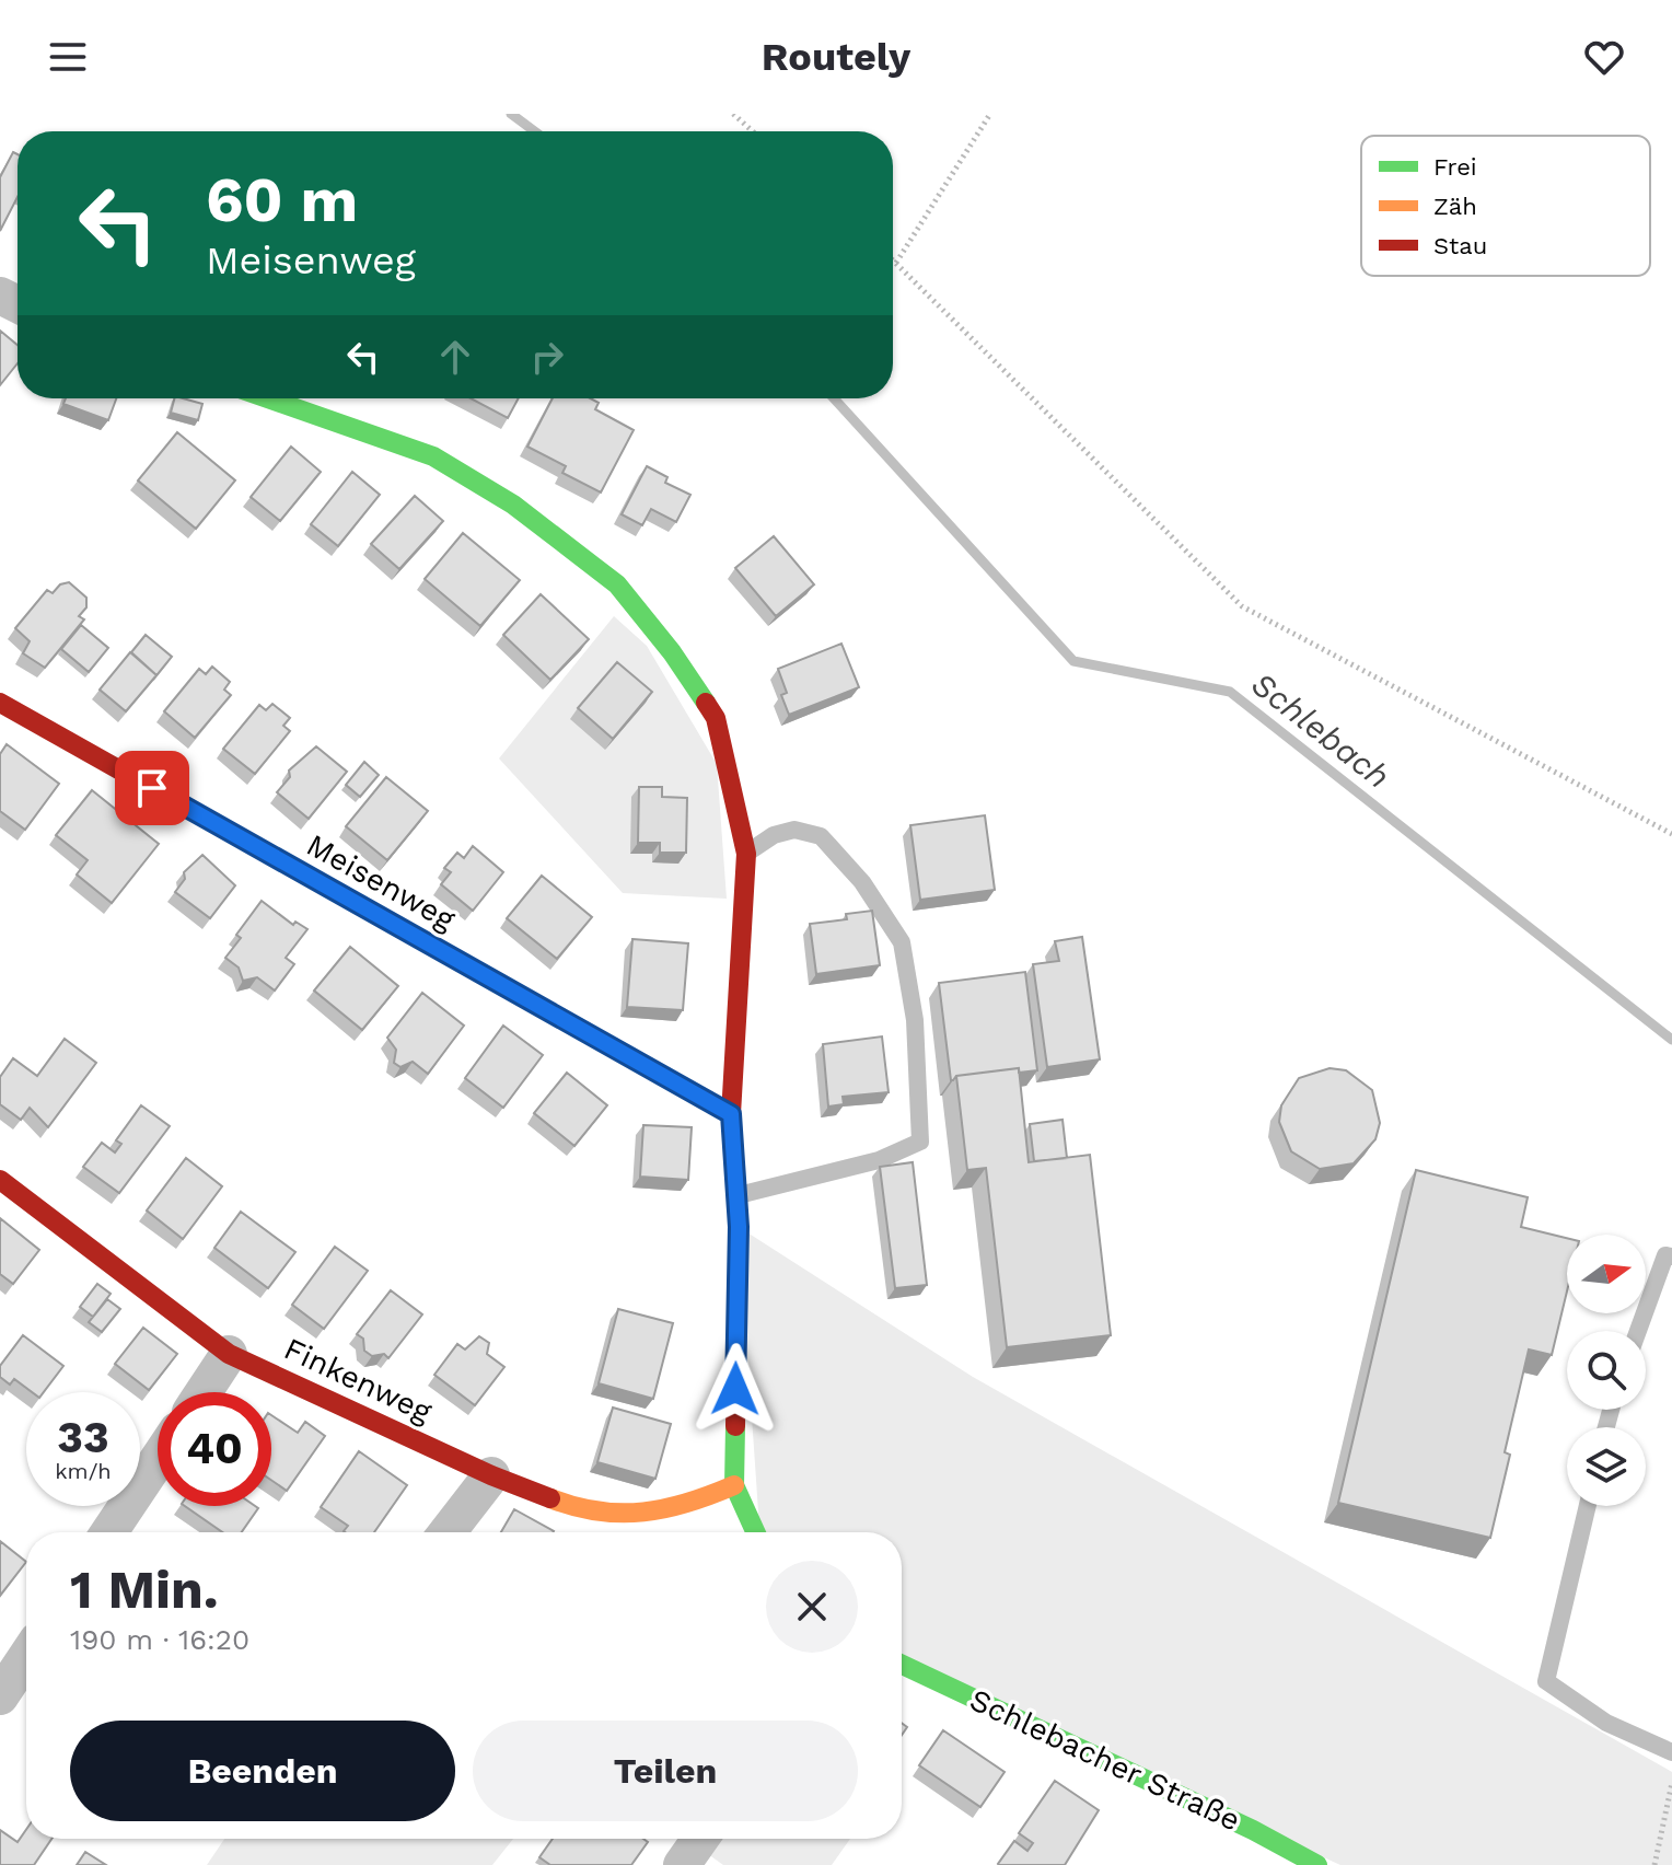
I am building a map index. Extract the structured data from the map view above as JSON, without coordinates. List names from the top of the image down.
{
  "streets": {
    "street": ["Meisenweg", "Finkenweg", "Schlebacher Straße"]
  },
  "water": ["Schlebach"],
  "legend": ["Frei", "Zäh", "Stau"],
  "north": "right",
  "page": {
    "header": "Routely",
    "turn": ["60 m", "Meisenweg"],
    "speed": "33 km/h",
    "limit": "40",
    "heading": ["1 Min.", "190 m · 16:20"],
    "buttons": ["Beenden", "Teilen"]
  }
}
